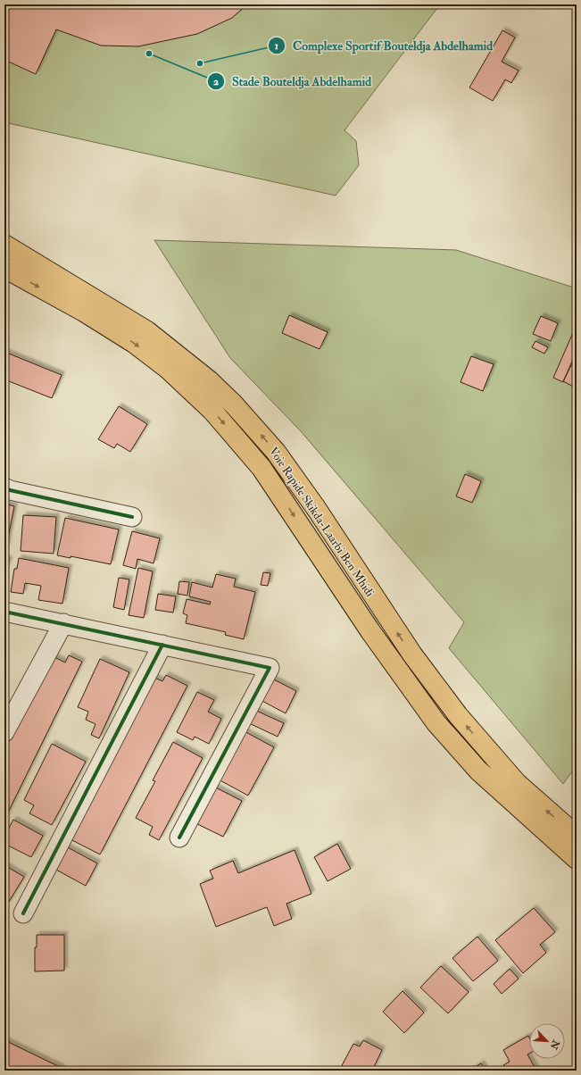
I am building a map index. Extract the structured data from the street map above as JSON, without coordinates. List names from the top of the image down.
{
  "streets": {
    "highway": ["Voie Rapide Skikda-Laarbi Ben Mhidi"]
  },
  "places": ["Stade Bouteldja Abdelhamid", "Complexe Sportif Bouteldja Abdelhamid"],
  "north": "bottom right"
}
